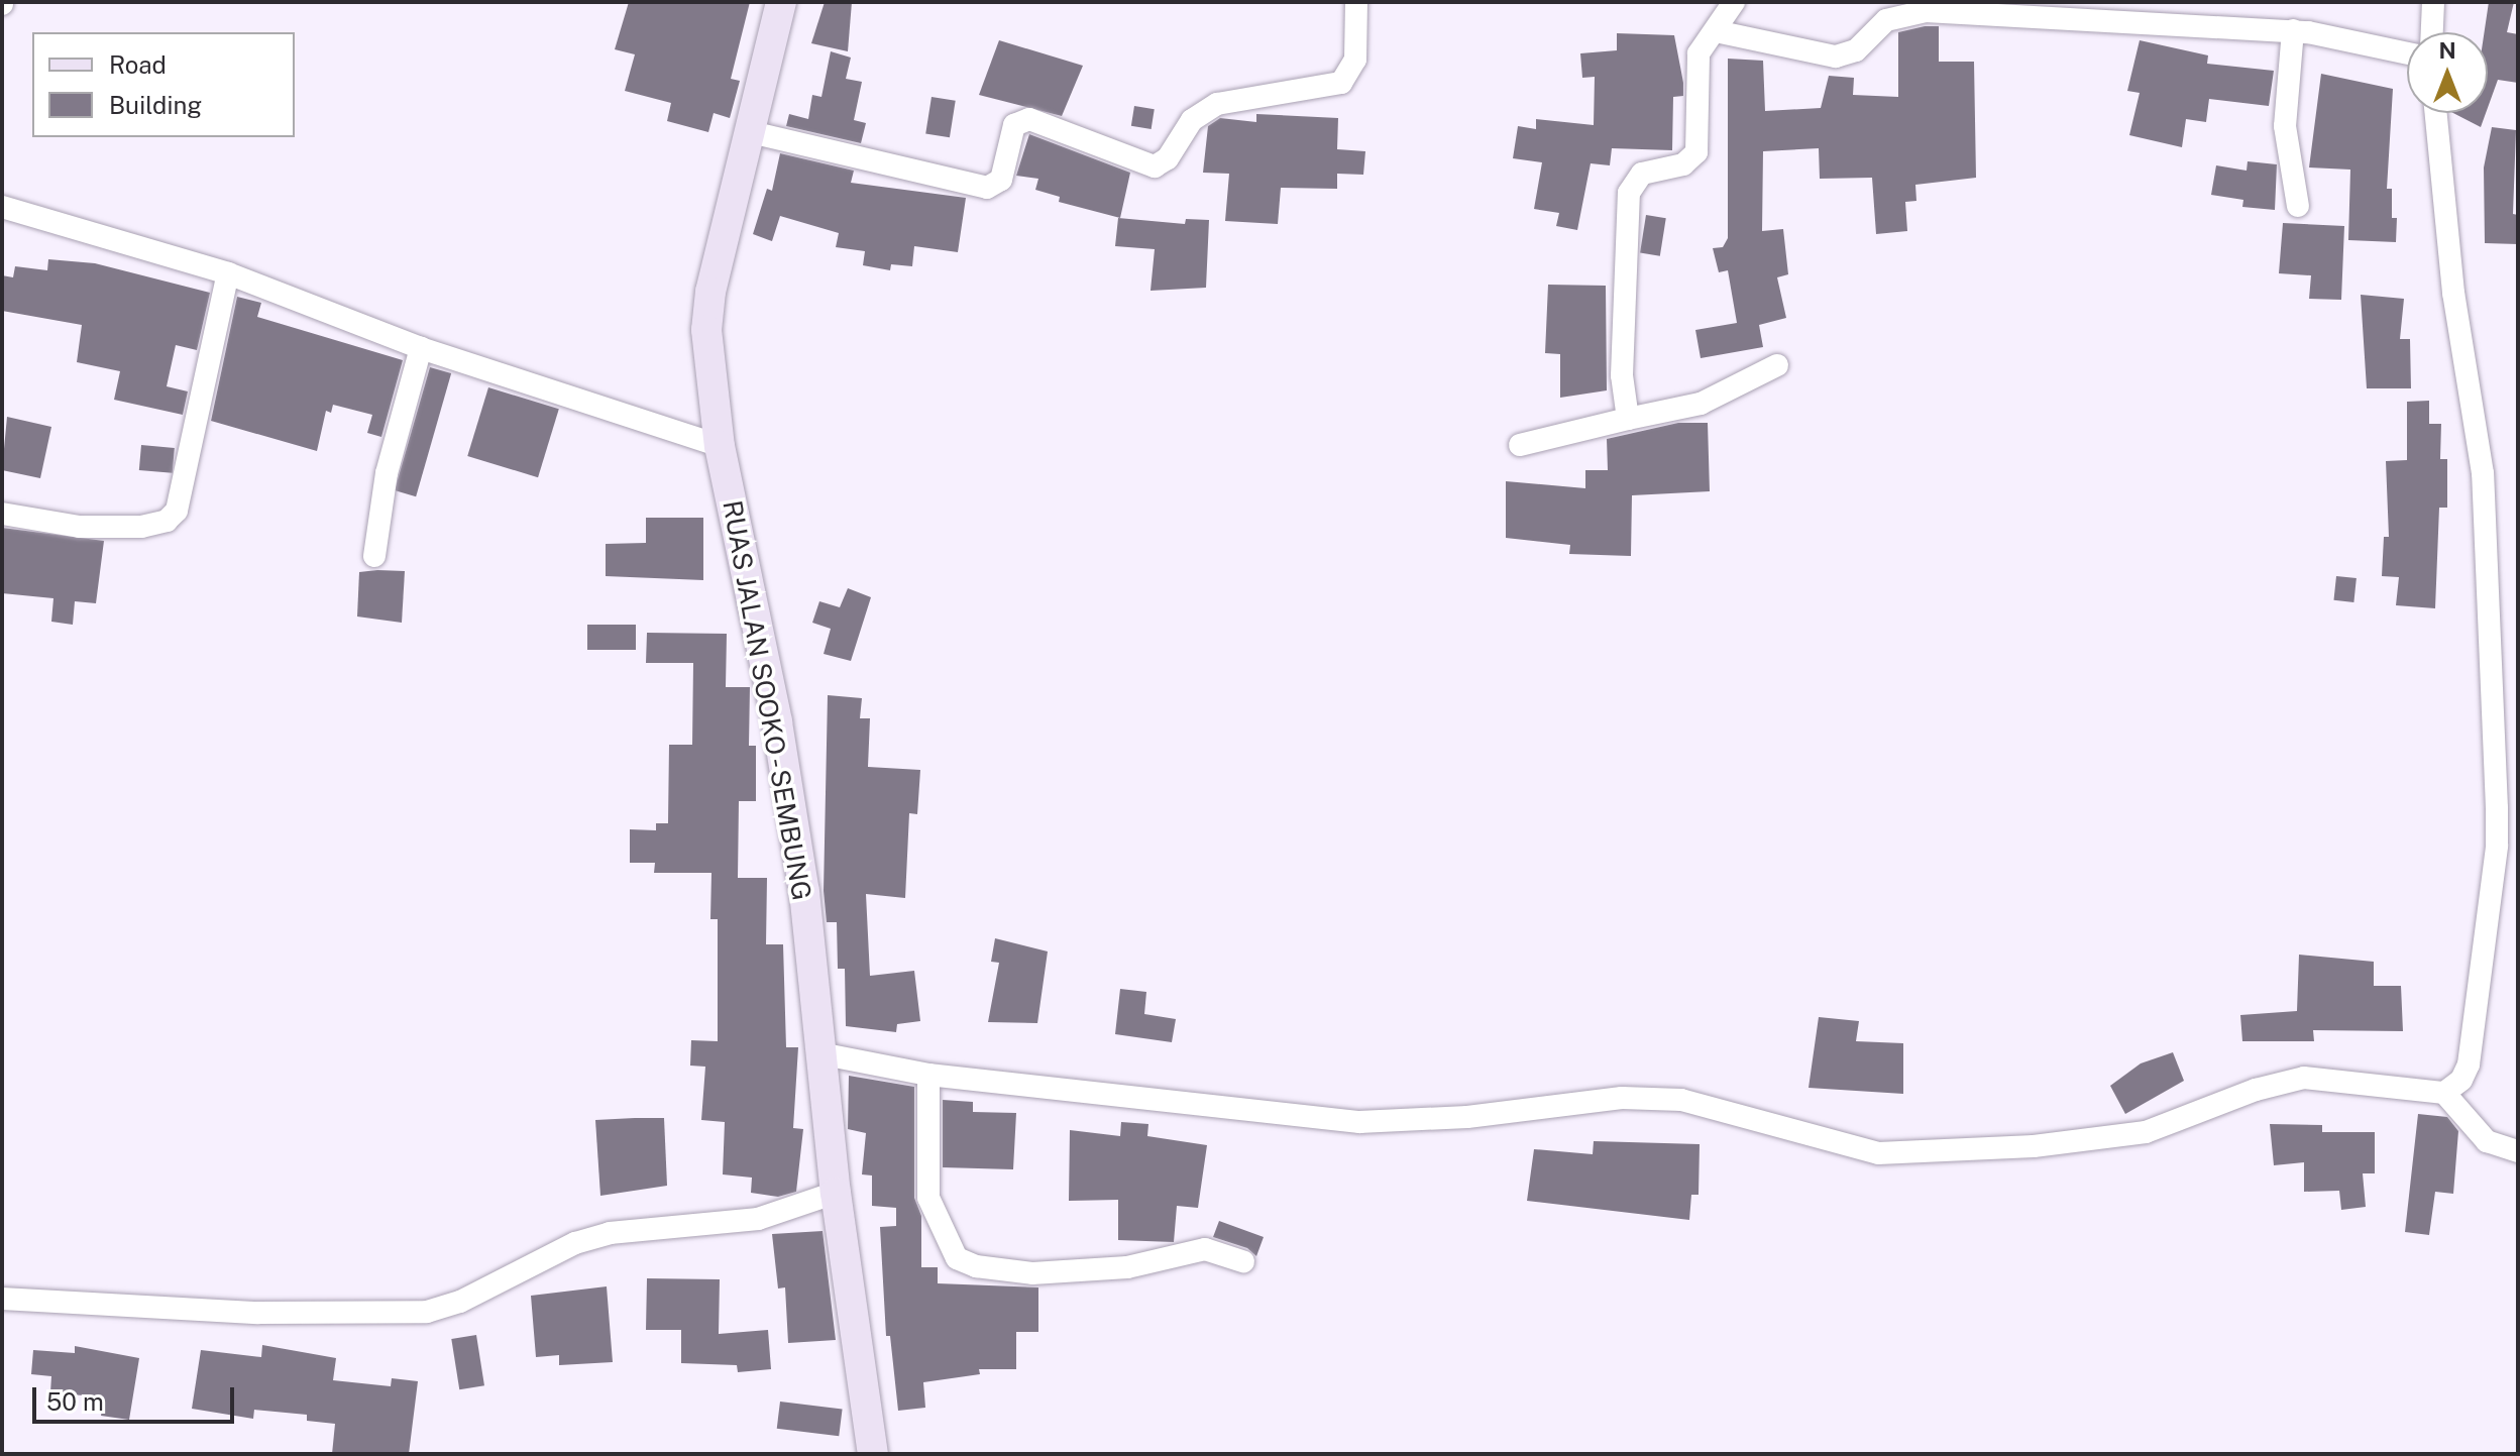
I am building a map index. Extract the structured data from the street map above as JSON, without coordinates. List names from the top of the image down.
{
  "streets": {
    "main road": ["RUAS JALAN SOOKO - SEMBUNG"]
  },
  "legend": ["Road", "Building"],
  "scale_bar": "50 m",
  "north": "top"
}
